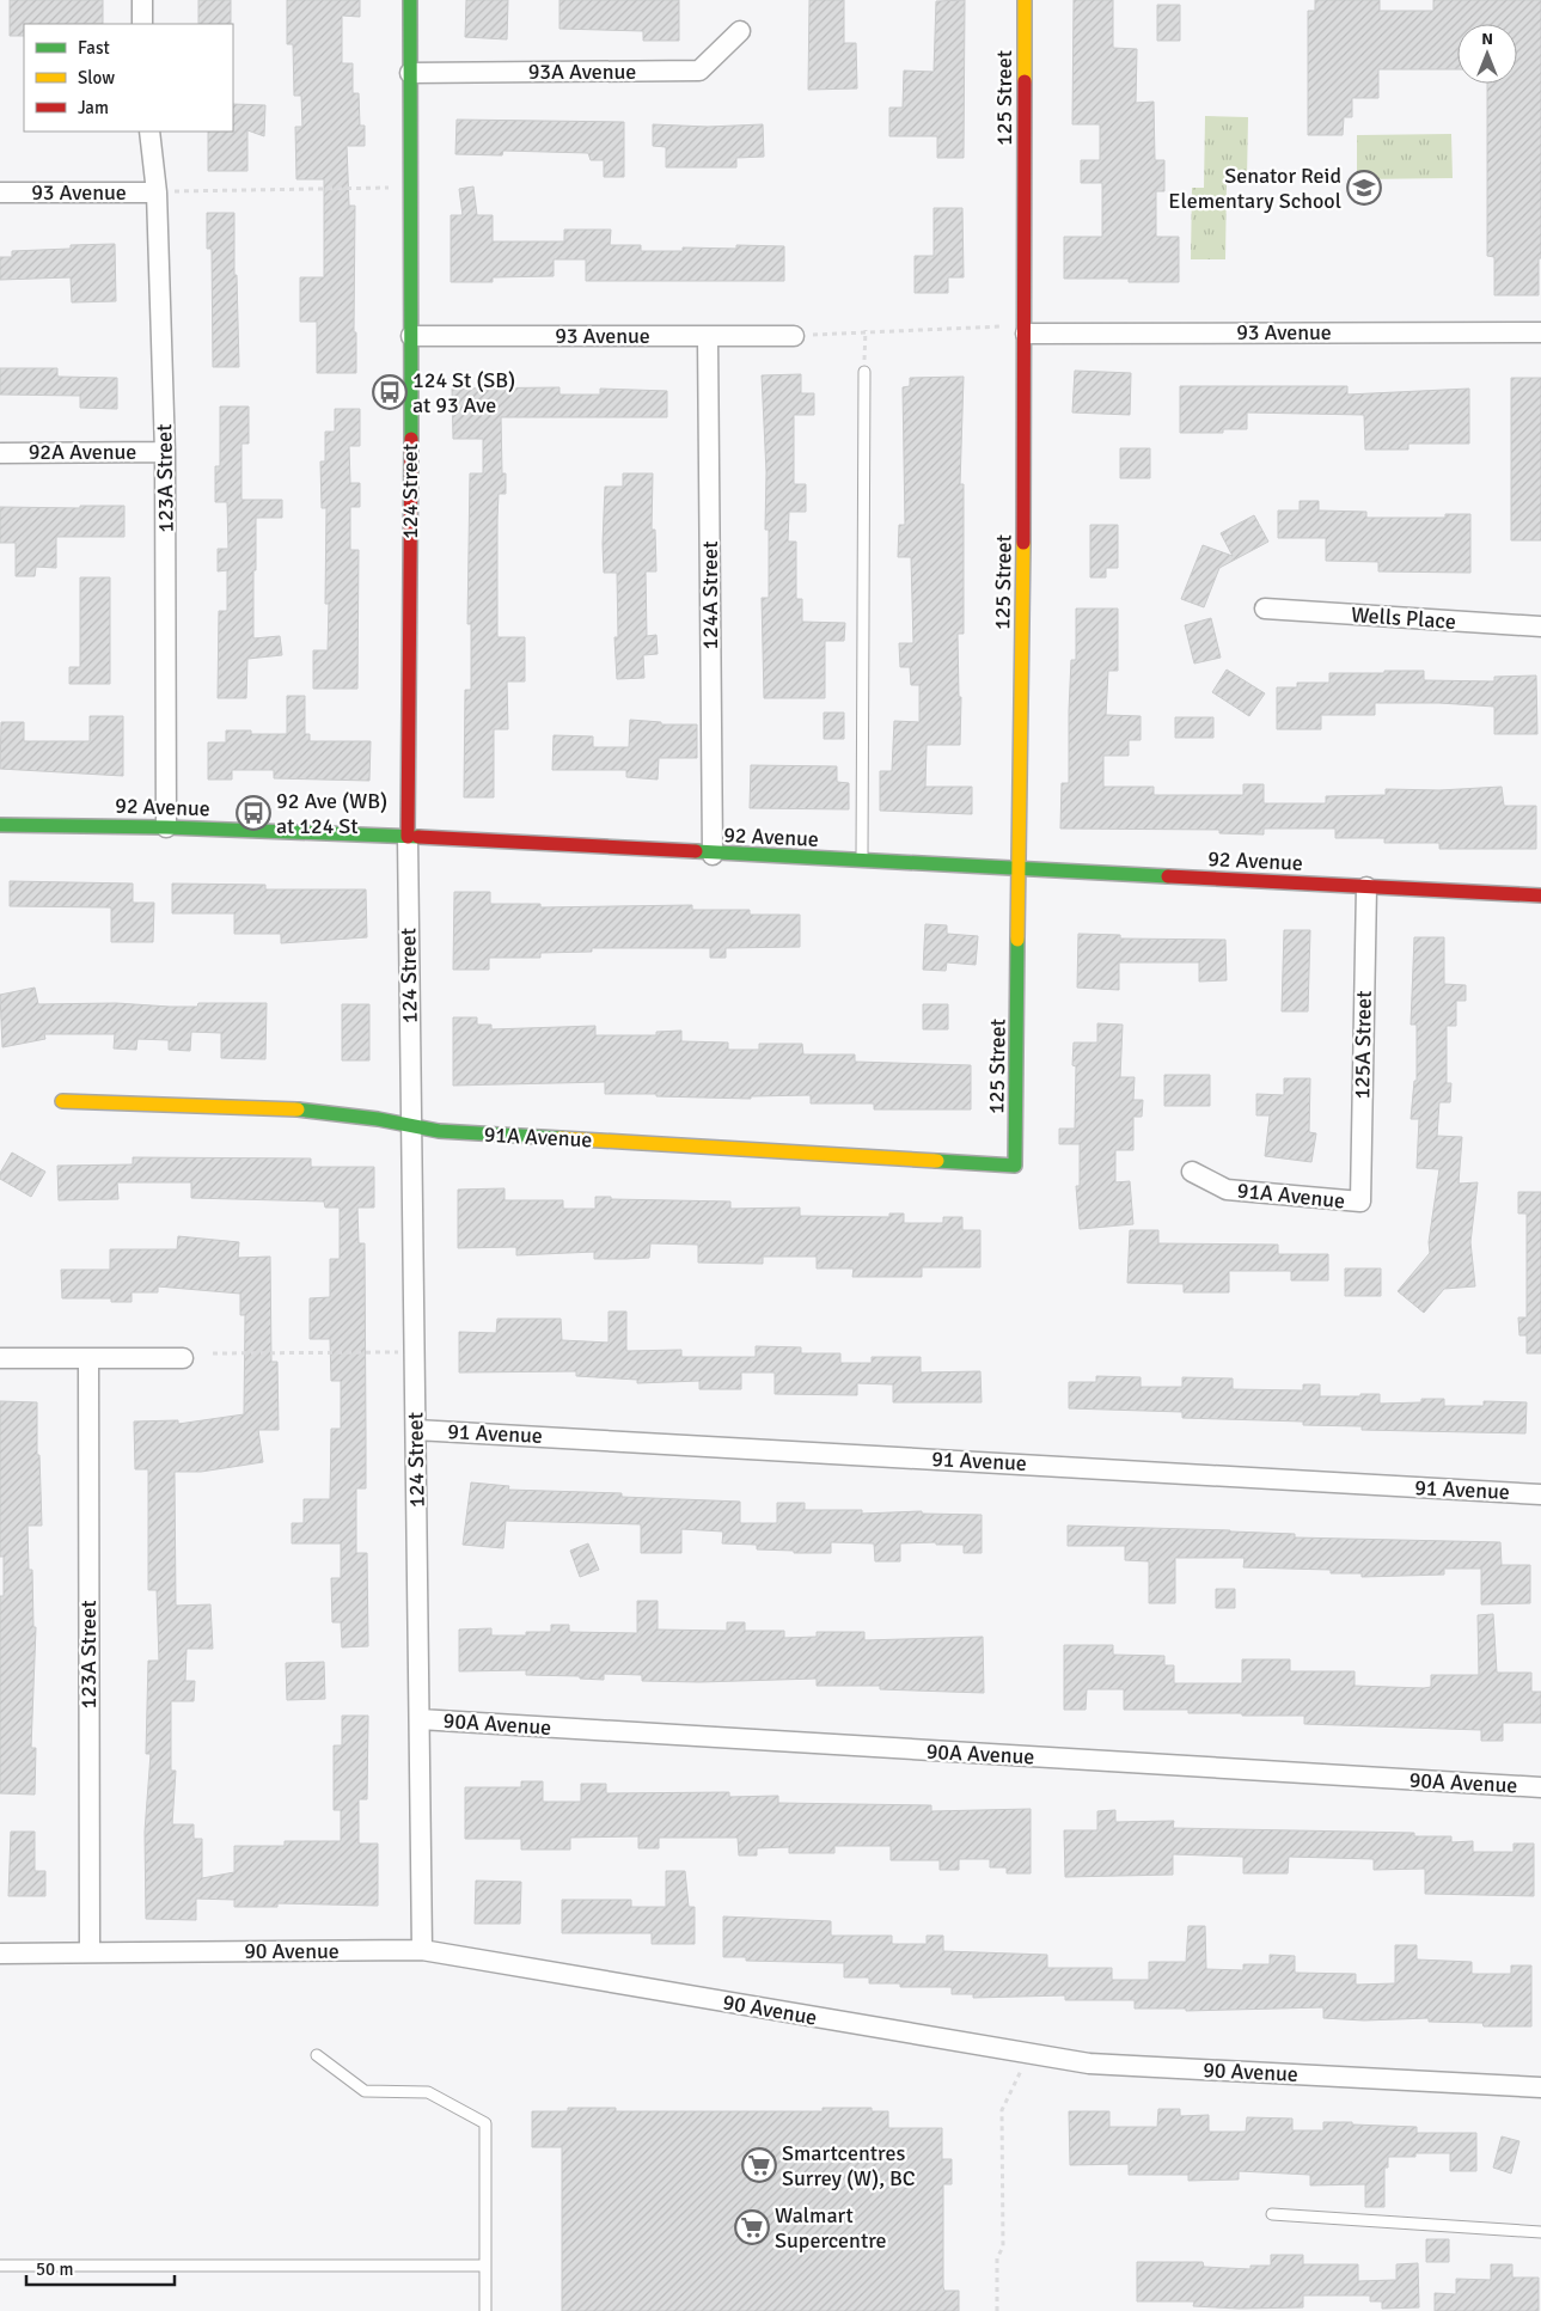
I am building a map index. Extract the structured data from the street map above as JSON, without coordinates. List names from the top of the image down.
{
  "streets": {
    "street": [
      "93A Avenue",
      "125 Street",
      "93 Avenue",
      "92A Avenue",
      "123A Street",
      "124 Street",
      "124A Street",
      "Wells Place",
      "92 Avenue",
      "125A Street",
      "91A Avenue",
      "91 Avenue",
      "90A Avenue",
      "90 Avenue"
    ]
  },
  "crossings": [
    ["93A Avenue", "124 Street"],
    ["125 Street", "93 Avenue"],
    ["125 Street", "92 Avenue"],
    ["125 Street", "91A Avenue"],
    ["93 Avenue", "123A Street"],
    ["93 Avenue", "124 Street"],
    ["93 Avenue", "124A Street"],
    ["92A Avenue", "123A Street"],
    ["123A Street", "92 Avenue"],
    ["123A Street", "90 Avenue"],
    ["124 Street", "92 Avenue"],
    ["124 Street", "91A Avenue"],
    ["124 Street", "91 Avenue"],
    ["124 Street", "90A Avenue"],
    ["124 Street", "90 Avenue"],
    ["124A Street", "92 Avenue"],
    ["92 Avenue", "125A Street"],
    ["125A Street", "91A Avenue"]
  ],
  "places": {
    "school or university": ["Senator Reid Elementary School"],
    "bus stop": ["124 St (SB) at 93 Ave", "92 Ave (WB) at 124 St"],
    "supermarket": ["Smartcentres Surrey (W), BC", "Walmart Supercentre"]
  },
  "legend": ["Fast", "Slow", "Jam"],
  "scale_bar": "50 m",
  "north": "top"
}
